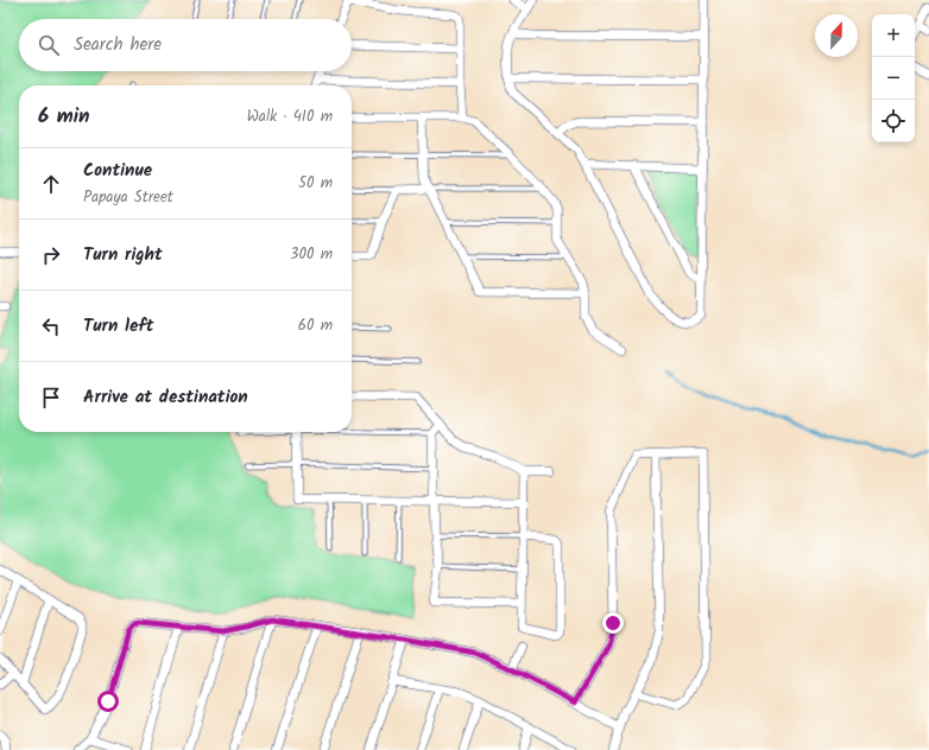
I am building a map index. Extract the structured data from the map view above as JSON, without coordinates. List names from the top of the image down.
{
  "north": "top",
  "page": {
    "map_buttons": ["+", "−"],
    "search": "Search here",
    "heading": ["6 min", "Walk · 410 m"],
    "list": [
      ["Continue", "Papaya Street", "50 m"],
      ["Turn right", "300 m"],
      ["Turn left", "60 m"],
      "Arrive at destination"
    ]
  }
}
